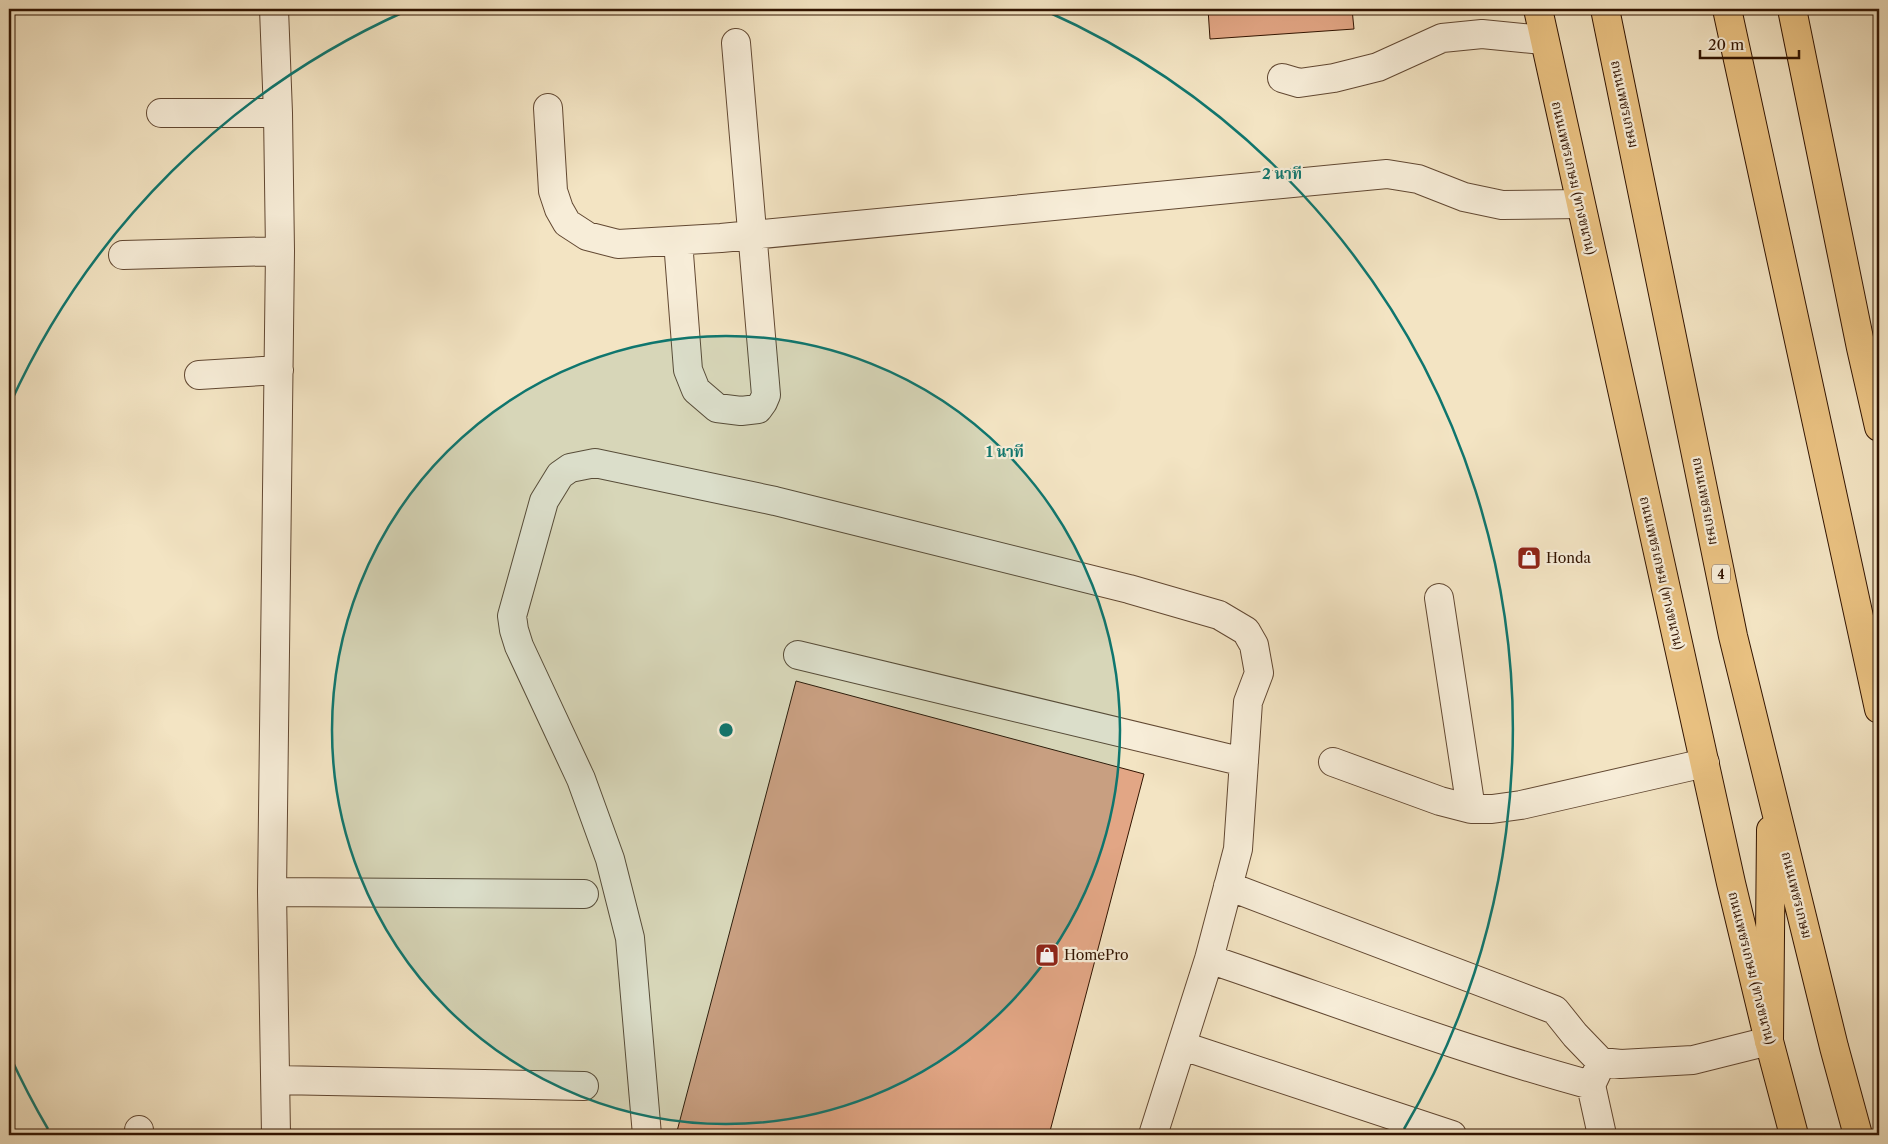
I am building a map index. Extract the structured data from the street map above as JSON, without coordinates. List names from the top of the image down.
{
  "streets": {
    "main road": ["ถนนเพชรเกษม", "ถนนเพชรเกษม (ทางขนาน)", "4"]
  },
  "places": {
    "shop": ["Honda", "HomePro"]
  },
  "scale_bar": "20 m",
  "rings": ["2 นาที", "1 นาที"]
}
